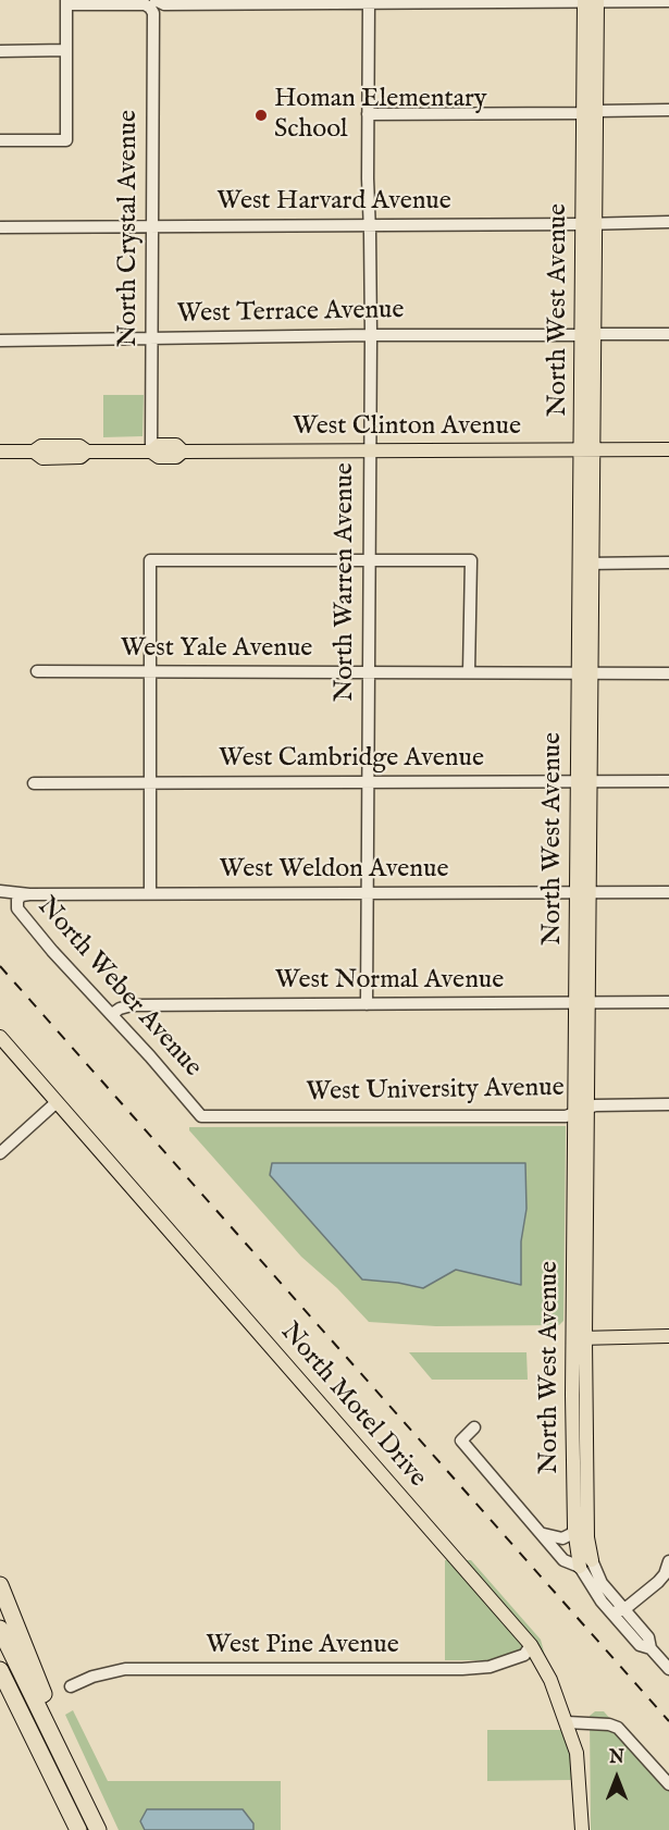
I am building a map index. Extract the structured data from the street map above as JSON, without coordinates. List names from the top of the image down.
{
  "streets": {
    "main road": ["North West Avenue", "West Clinton Avenue", "North Motel Drive"],
    "street": [
      "West Harvard Avenue",
      "North Crystal Avenue",
      "West Terrace Avenue",
      "North Warren Avenue",
      "West Yale Avenue",
      "West Cambridge Avenue",
      "West Weldon Avenue",
      "West Normal Avenue",
      "North Weber Avenue",
      "West University Avenue",
      "West Pine Avenue"
    ]
  },
  "crossings": [
    ["West Harvard Avenue", "North Crystal Avenue"],
    ["West Harvard Avenue", "North West Avenue"],
    ["West Harvard Avenue", "North Warren Avenue"],
    ["North Crystal Avenue", "West Terrace Avenue"],
    ["North Crystal Avenue", "West Clinton Avenue"],
    ["North West Avenue", "West Terrace Avenue"],
    ["North West Avenue", "West Clinton Avenue"],
    ["North West Avenue", "West Yale Avenue"],
    ["North West Avenue", "West Cambridge Avenue"],
    ["North West Avenue", "West Weldon Avenue"],
    ["North West Avenue", "West Normal Avenue"],
    ["North West Avenue", "West University Avenue"],
    ["West Terrace Avenue", "North Warren Avenue"],
    ["West Clinton Avenue", "North Warren Avenue"],
    ["North Warren Avenue", "West Yale Avenue"],
    ["North Warren Avenue", "West Cambridge Avenue"],
    ["North Warren Avenue", "West Weldon Avenue"],
    ["North Warren Avenue", "West Normal Avenue"],
    ["West Weldon Avenue", "North Weber Avenue"],
    ["West Normal Avenue", "North Weber Avenue"],
    ["North Weber Avenue", "West University Avenue"],
    ["North Motel Drive", "West Pine Avenue"]
  ],
  "places": ["Homan Elementary School"],
  "north": "top"
}
